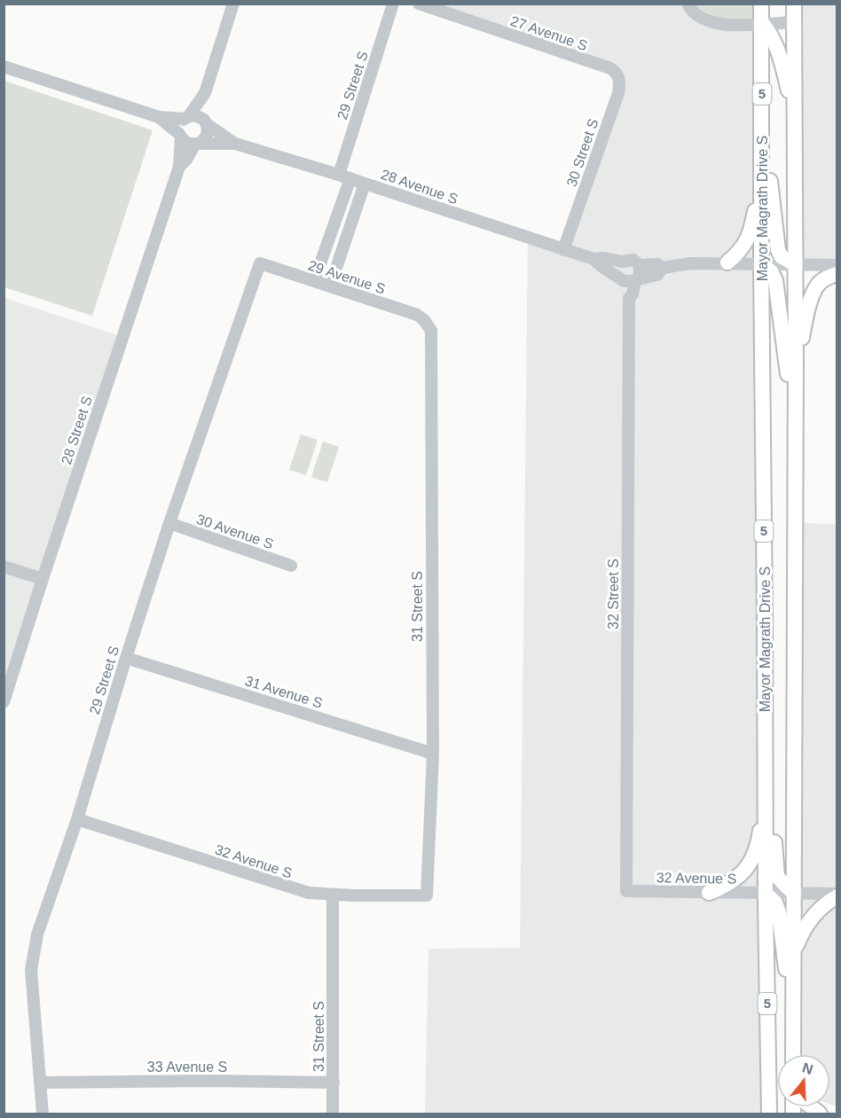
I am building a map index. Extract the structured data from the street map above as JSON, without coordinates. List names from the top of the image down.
{
  "streets": {
    "main road": ["5", "Mayor Magrath Drive S"],
    "street": [
      "27 Avenue S",
      "29 Street S",
      "30 Street S",
      "28 Avenue S",
      "29 Avenue S",
      "28 Street S",
      "30 Avenue S",
      "32 Street S",
      "31 Street S",
      "31 Avenue S",
      "32 Avenue S",
      "33 Avenue S"
    ]
  },
  "crossings": [
    ["27 Avenue S", "30 Street S"],
    ["29 Street S", "28 Avenue S"],
    ["29 Street S", "29 Avenue S"],
    ["29 Street S", "30 Avenue S"],
    ["29 Street S", "31 Avenue S"],
    ["29 Street S", "32 Avenue S"],
    ["29 Street S", "33 Avenue S"],
    ["30 Street S", "28 Avenue S"],
    ["28 Avenue S", "Mayor Magrath Drive S"],
    ["28 Avenue S", "32 Street S"],
    ["Mayor Magrath Drive S", "32 Avenue S"],
    ["29 Avenue S", "31 Street S"],
    ["32 Street S", "32 Avenue S"],
    ["31 Street S", "31 Avenue S"],
    ["31 Street S", "32 Avenue S"],
    ["31 Street S", "33 Avenue S"]
  ],
  "north": "top"
}
